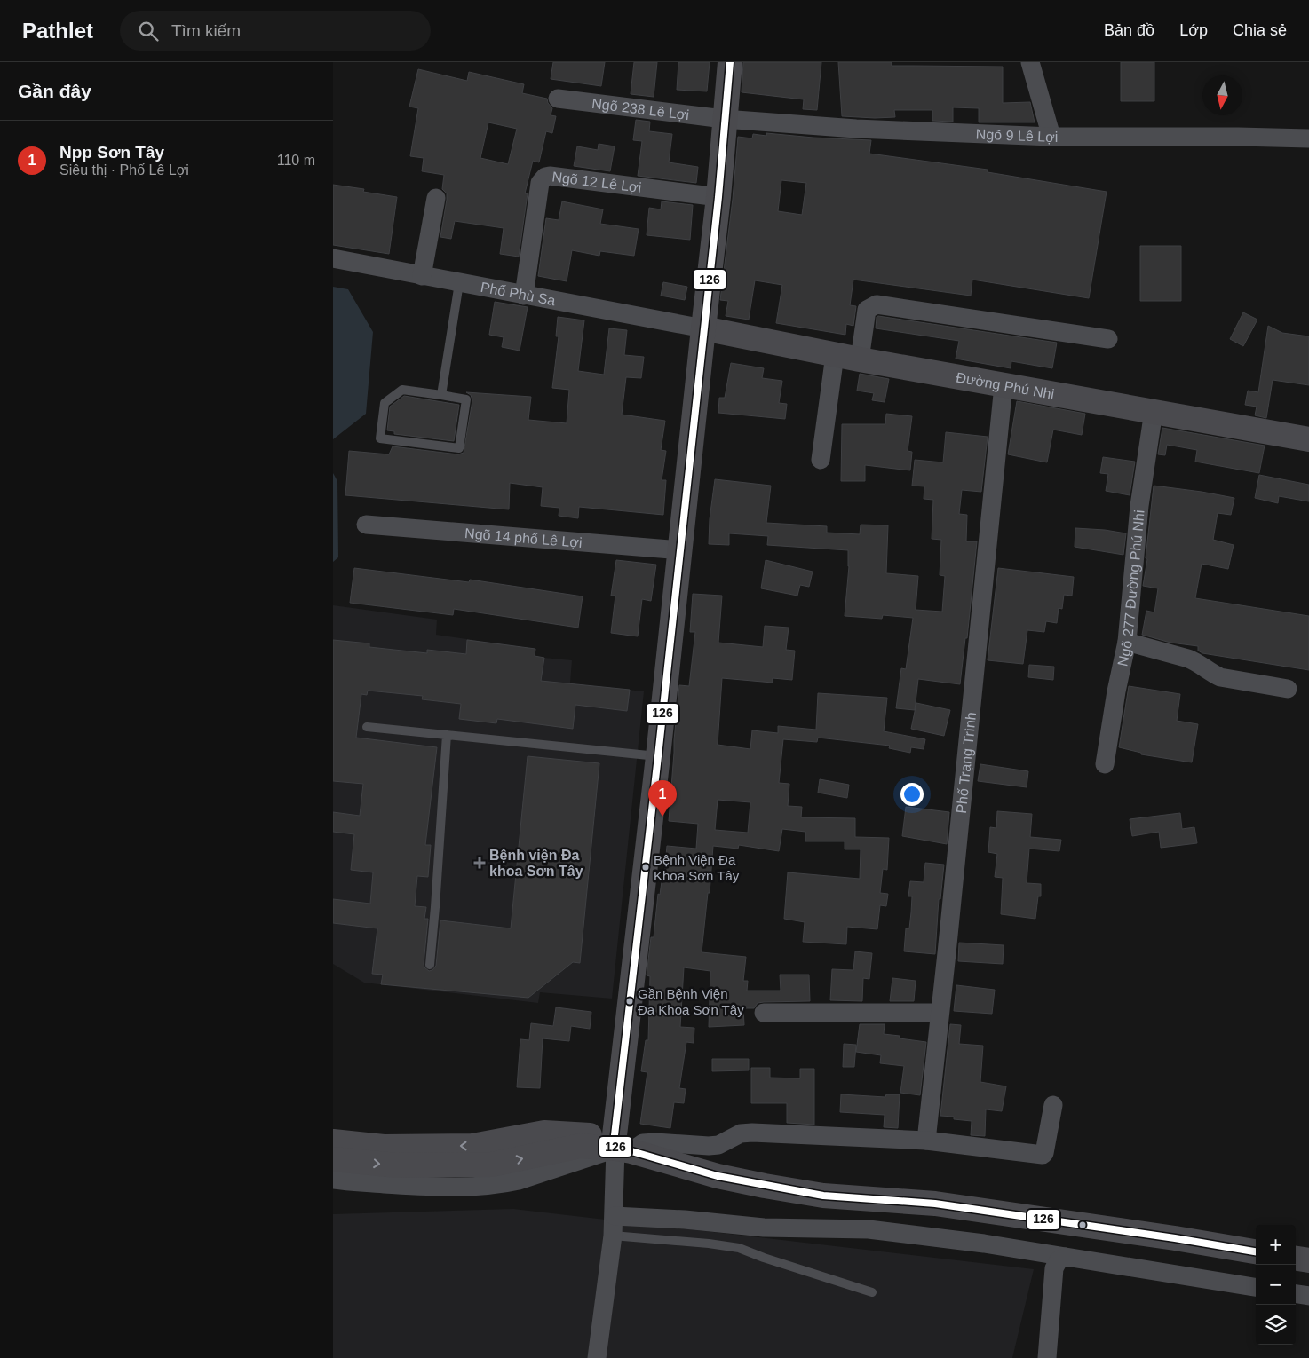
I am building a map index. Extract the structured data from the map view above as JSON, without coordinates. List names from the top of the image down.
{
  "streets": {
    "main road": ["Đường Phú Nhi"],
    "street": [
      "Ngõ 238 Lê Lợi",
      "Ngõ 9 Lê Lợi",
      "Ngõ 12 Lê Lợi",
      "Phố Phù Sa",
      "Ngõ 14 phố Lê Lợi",
      "Ngõ 277 Đường Phú Nhi",
      "Phố Trạng Trình"
    ]
  },
  "crossings": [
    ["Ngõ 238 Lê Lợi", "Ngõ 9 Lê Lợi"],
    ["Ngõ 12 Lê Lợi", "Phố Phù Sa"],
    ["Phố Phù Sa", "Đường Phú Nhi"],
    ["Đường Phú Nhi", "Ngõ 277 Đường Phú Nhi"],
    ["Đường Phú Nhi", "Phố Trạng Trình"]
  ],
  "places": {
    "health": ["Bệnh viện Đa khoa Sơn Tây"],
    "other": ["Bệnh Viện Đa Khoa Sơn Tây", "Gần Bệnh Viện Đa Khoa Sơn Tây"]
  },
  "lines": ["transit line 126"],
  "north": "bottom",
  "page": {
    "header": "Pathlet",
    "search": "Tìm kiếm",
    "nav": ["Bản đồ", "Lớp", "Chia sẻ"],
    "heading": "Gần đây",
    "list": [
      {
        "mark": "1",
        "name": "Npp Sơn Tây",
        "note": "Siêu thị · Phố Lê Lợi",
        "value": "110 m"
      }
    ],
    "pins": "1",
    "map_buttons": ["+", "−"]
  }
}
